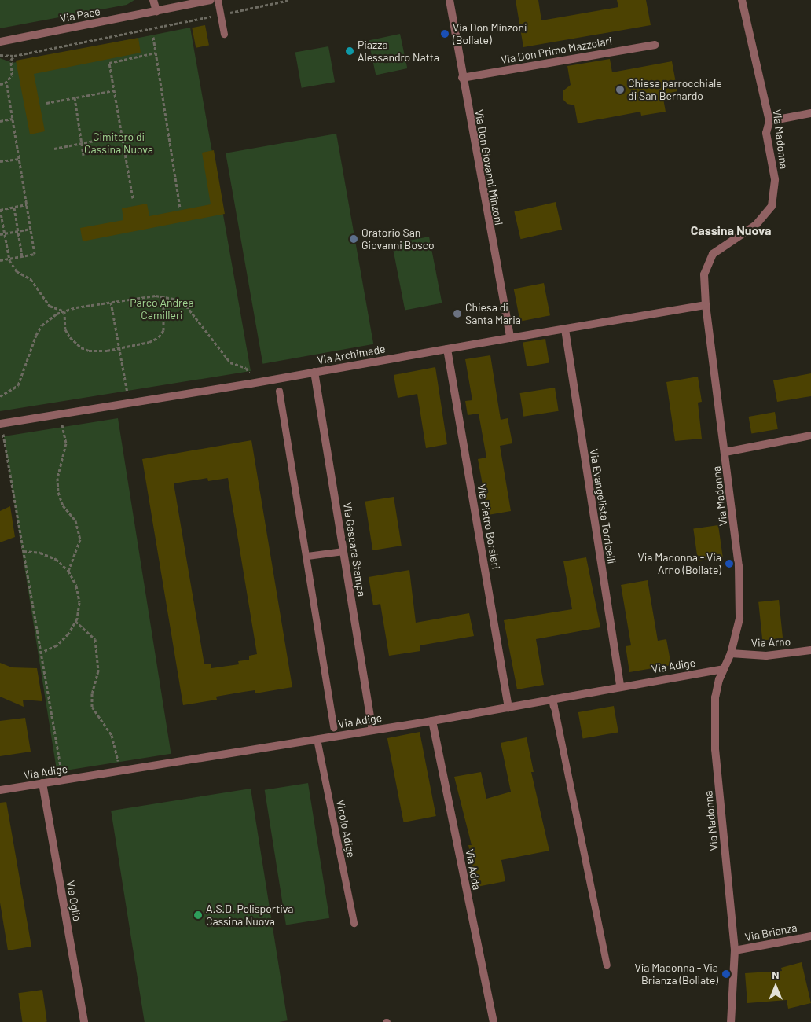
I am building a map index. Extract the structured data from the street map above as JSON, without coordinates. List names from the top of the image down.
{
  "streets": {
    "street": [
      "Via Pace",
      "Via Don Primo Mazzolari",
      "Via Madonna",
      "Via Don Giovanni Minzoni",
      "Via Archimede",
      "Via Evangelista Torricelli",
      "Via Pietro Borsieri",
      "Via Gaspara Stampa",
      "Via Arno",
      "Via Adige",
      "Via Adda",
      "Via Oglio",
      "Via Brianza"
    ],
    "lane": ["Vicolo Adige"]
  },
  "crossings": [
    ["Via Don Primo Mazzolari", "Via Don Giovanni Minzoni"],
    ["Via Madonna", "Via Archimede"],
    ["Via Madonna", "Via Arno"],
    ["Via Madonna", "Via Adige"],
    ["Via Madonna", "Via Brianza"],
    ["Via Don Giovanni Minzoni", "Via Archimede"],
    ["Via Archimede", "Via Evangelista Torricelli"],
    ["Via Archimede", "Via Pietro Borsieri"],
    ["Via Archimede", "Via Gaspara Stampa"],
    ["Via Evangelista Torricelli", "Via Adige"],
    ["Via Pietro Borsieri", "Via Adige"],
    ["Via Gaspara Stampa", "Via Adige"],
    ["Via Adige", "Vicolo Adige"],
    ["Via Adige", "Via Adda"],
    ["Via Adige", "Via Oglio"]
  ],
  "districts": ["Cassina Nuova"],
  "parks": ["Cimitero di Cassina Nuova", "Parco Andrea Camilleri"],
  "places": [
    "Via Don Minzoni (Bollate)",
    "Piazza Alessandro Natta",
    "Chiesa parrocchiale di San Bernardo",
    "Oratorio San Giovanni Bosco",
    "Chiesa di Santa Maria",
    "Via Madonna - Via Arno (Bollate)",
    "A.S.D. Polisportiva Cassina Nuova",
    "Via Madonna - Via Brianza (Bollate)"
  ],
  "north": "top"
}
